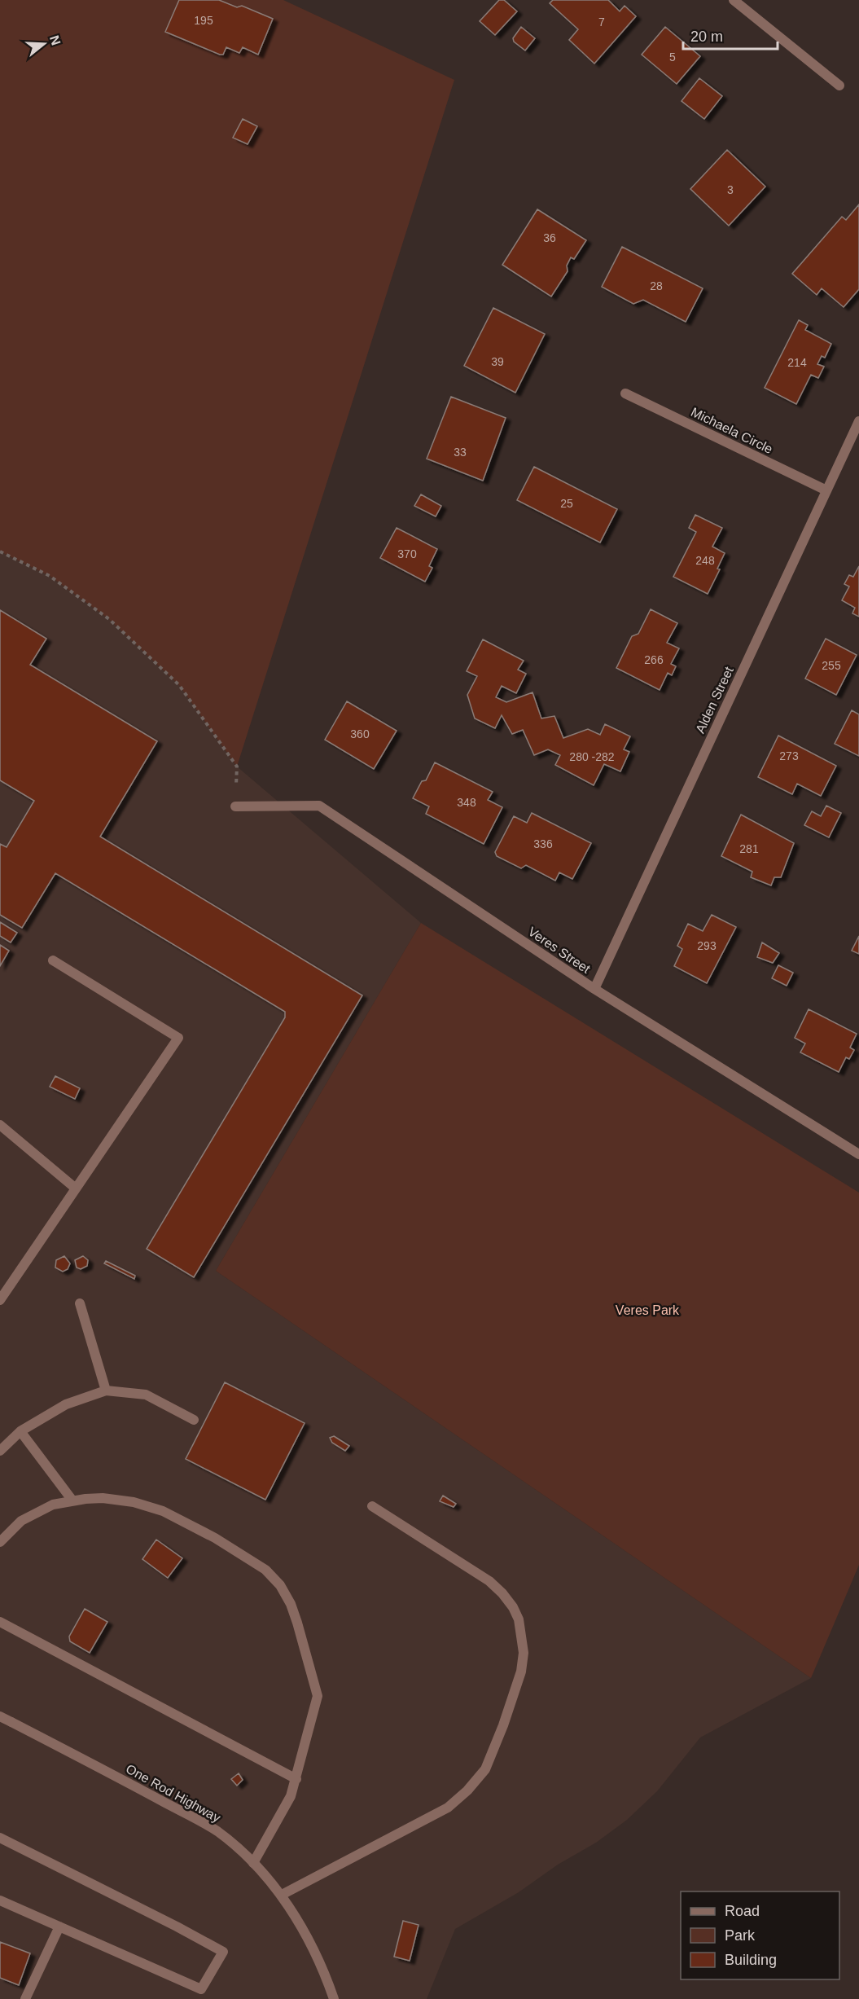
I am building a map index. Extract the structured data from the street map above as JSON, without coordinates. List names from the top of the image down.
{
  "streets": {
    "street": [
      "Michaela Circle",
      "Alden Street",
      "Veres Street",
      "One Rod Highway"
    ]
  },
  "crossings": [
    ["Michaela Circle", "Alden Street"],
    ["Alden Street", "Veres Street"]
  ],
  "parks": ["Veres Park"],
  "house_numbers": [
    "195",
    "7",
    "5",
    "3",
    "36",
    "28",
    "39",
    "214",
    "33",
    "25",
    "370",
    "248",
    "266",
    "255",
    "360",
    "273",
    "280 -282",
    "348",
    "336",
    "281",
    "293"
  ],
  "legend": ["Road", "Park", "Building"],
  "scale_bar": "20 m",
  "north": "right"
}
